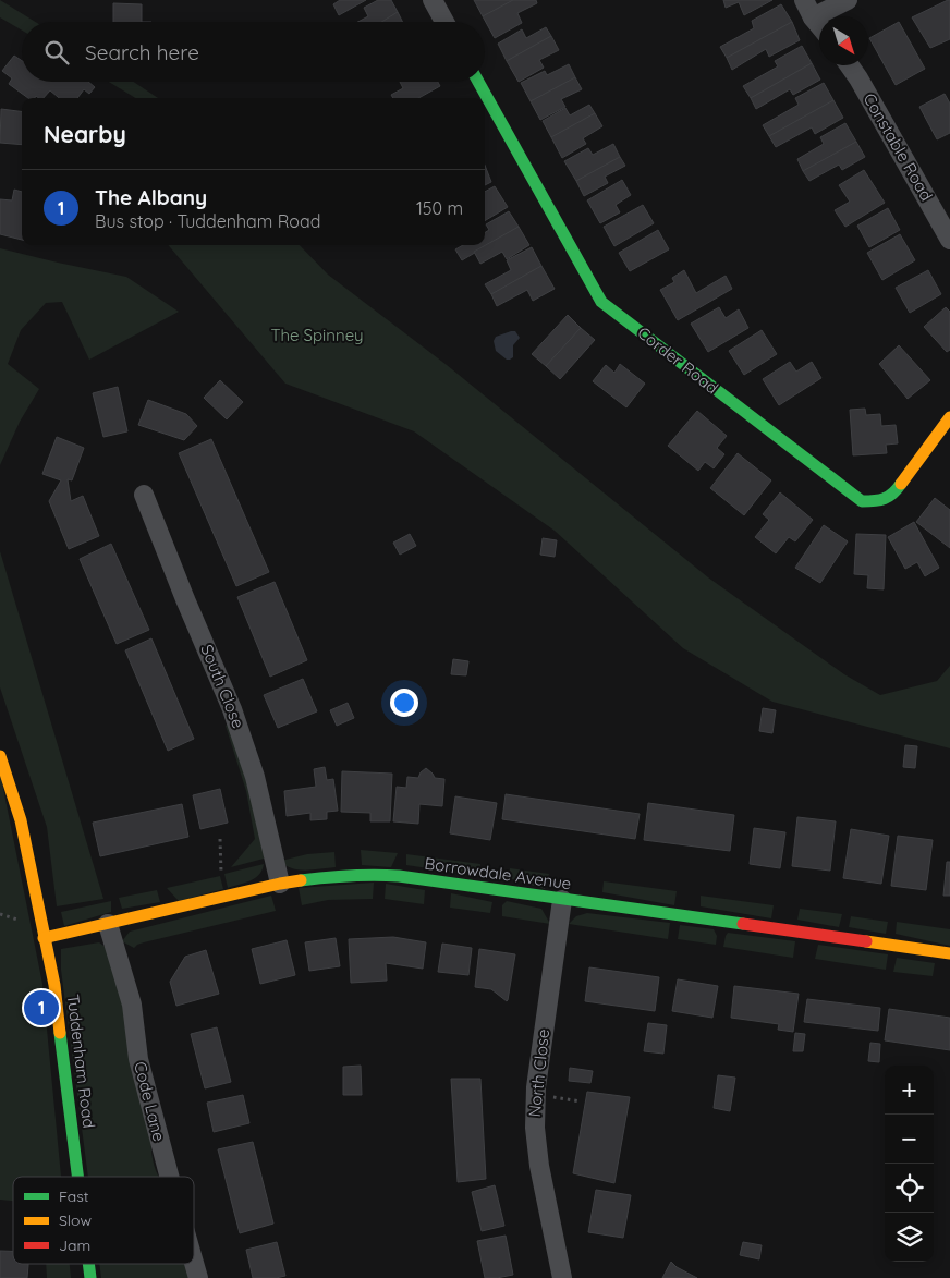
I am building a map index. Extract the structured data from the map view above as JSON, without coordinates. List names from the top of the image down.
{
  "streets": {
    "street": [
      "Constable Road",
      "Corder Road",
      "South Close",
      "Borrowdale Avenue",
      "Tuddenham Road",
      "North Close",
      "Code Lane"
    ]
  },
  "crossings": [
    ["South Close", "Borrowdale Avenue"],
    ["Borrowdale Avenue", "Tuddenham Road"],
    ["Borrowdale Avenue", "North Close"],
    ["Borrowdale Avenue", "Code Lane"]
  ],
  "parks": ["The Spinney"],
  "legend": ["Fast", "Slow", "Jam"],
  "north": "bottom right",
  "page": {
    "search": "Search here",
    "heading": "Nearby",
    "list": [
      {
        "mark": "1",
        "name": "The Albany",
        "note": "Bus stop · Tuddenham Road",
        "value": "150 m"
      }
    ],
    "pins": "1",
    "map_buttons": ["+", "−"]
  }
}
